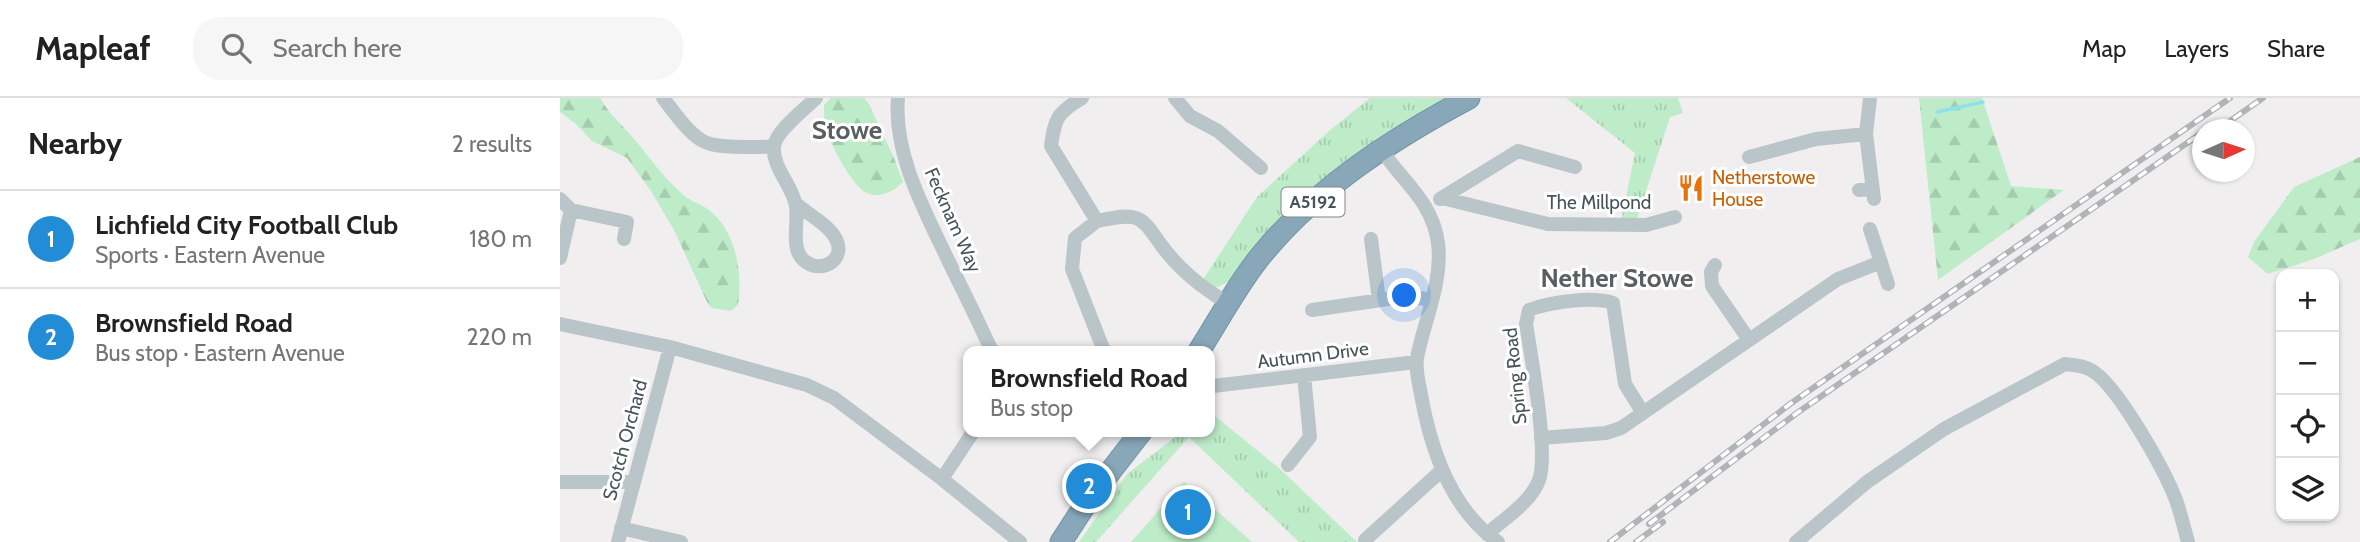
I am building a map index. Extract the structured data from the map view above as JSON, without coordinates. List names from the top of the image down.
{
  "streets": {
    "highway": ["A5192"],
    "street": [
      "The Millpond",
      "Fecknam Way",
      "Autumn Drive",
      "Spring Road",
      "Scotch Orchard"
    ]
  },
  "districts": ["Stowe", "Nether Stowe"],
  "places": {
    "restaurant": ["Netherstowe House"]
  },
  "north": "right",
  "page": {
    "header": "Mapleaf",
    "search": "Search here",
    "nav": ["Map", "Layers", "Share"],
    "heading": ["Nearby", "2 results"],
    "list": [
      {
        "mark": "1",
        "name": "Lichfield City Football Club",
        "note": "Sports · Eastern Avenue",
        "value": "180 m"
      },
      {
        "mark": "2",
        "name": "Brownsfield Road",
        "note": "Bus stop · Eastern Avenue",
        "value": "220 m"
      }
    ],
    "map_buttons": ["+", "−"],
    "popup": ["Brownsfield Road", "Bus stop"],
    "pins": ["2", "1"]
  }
}
